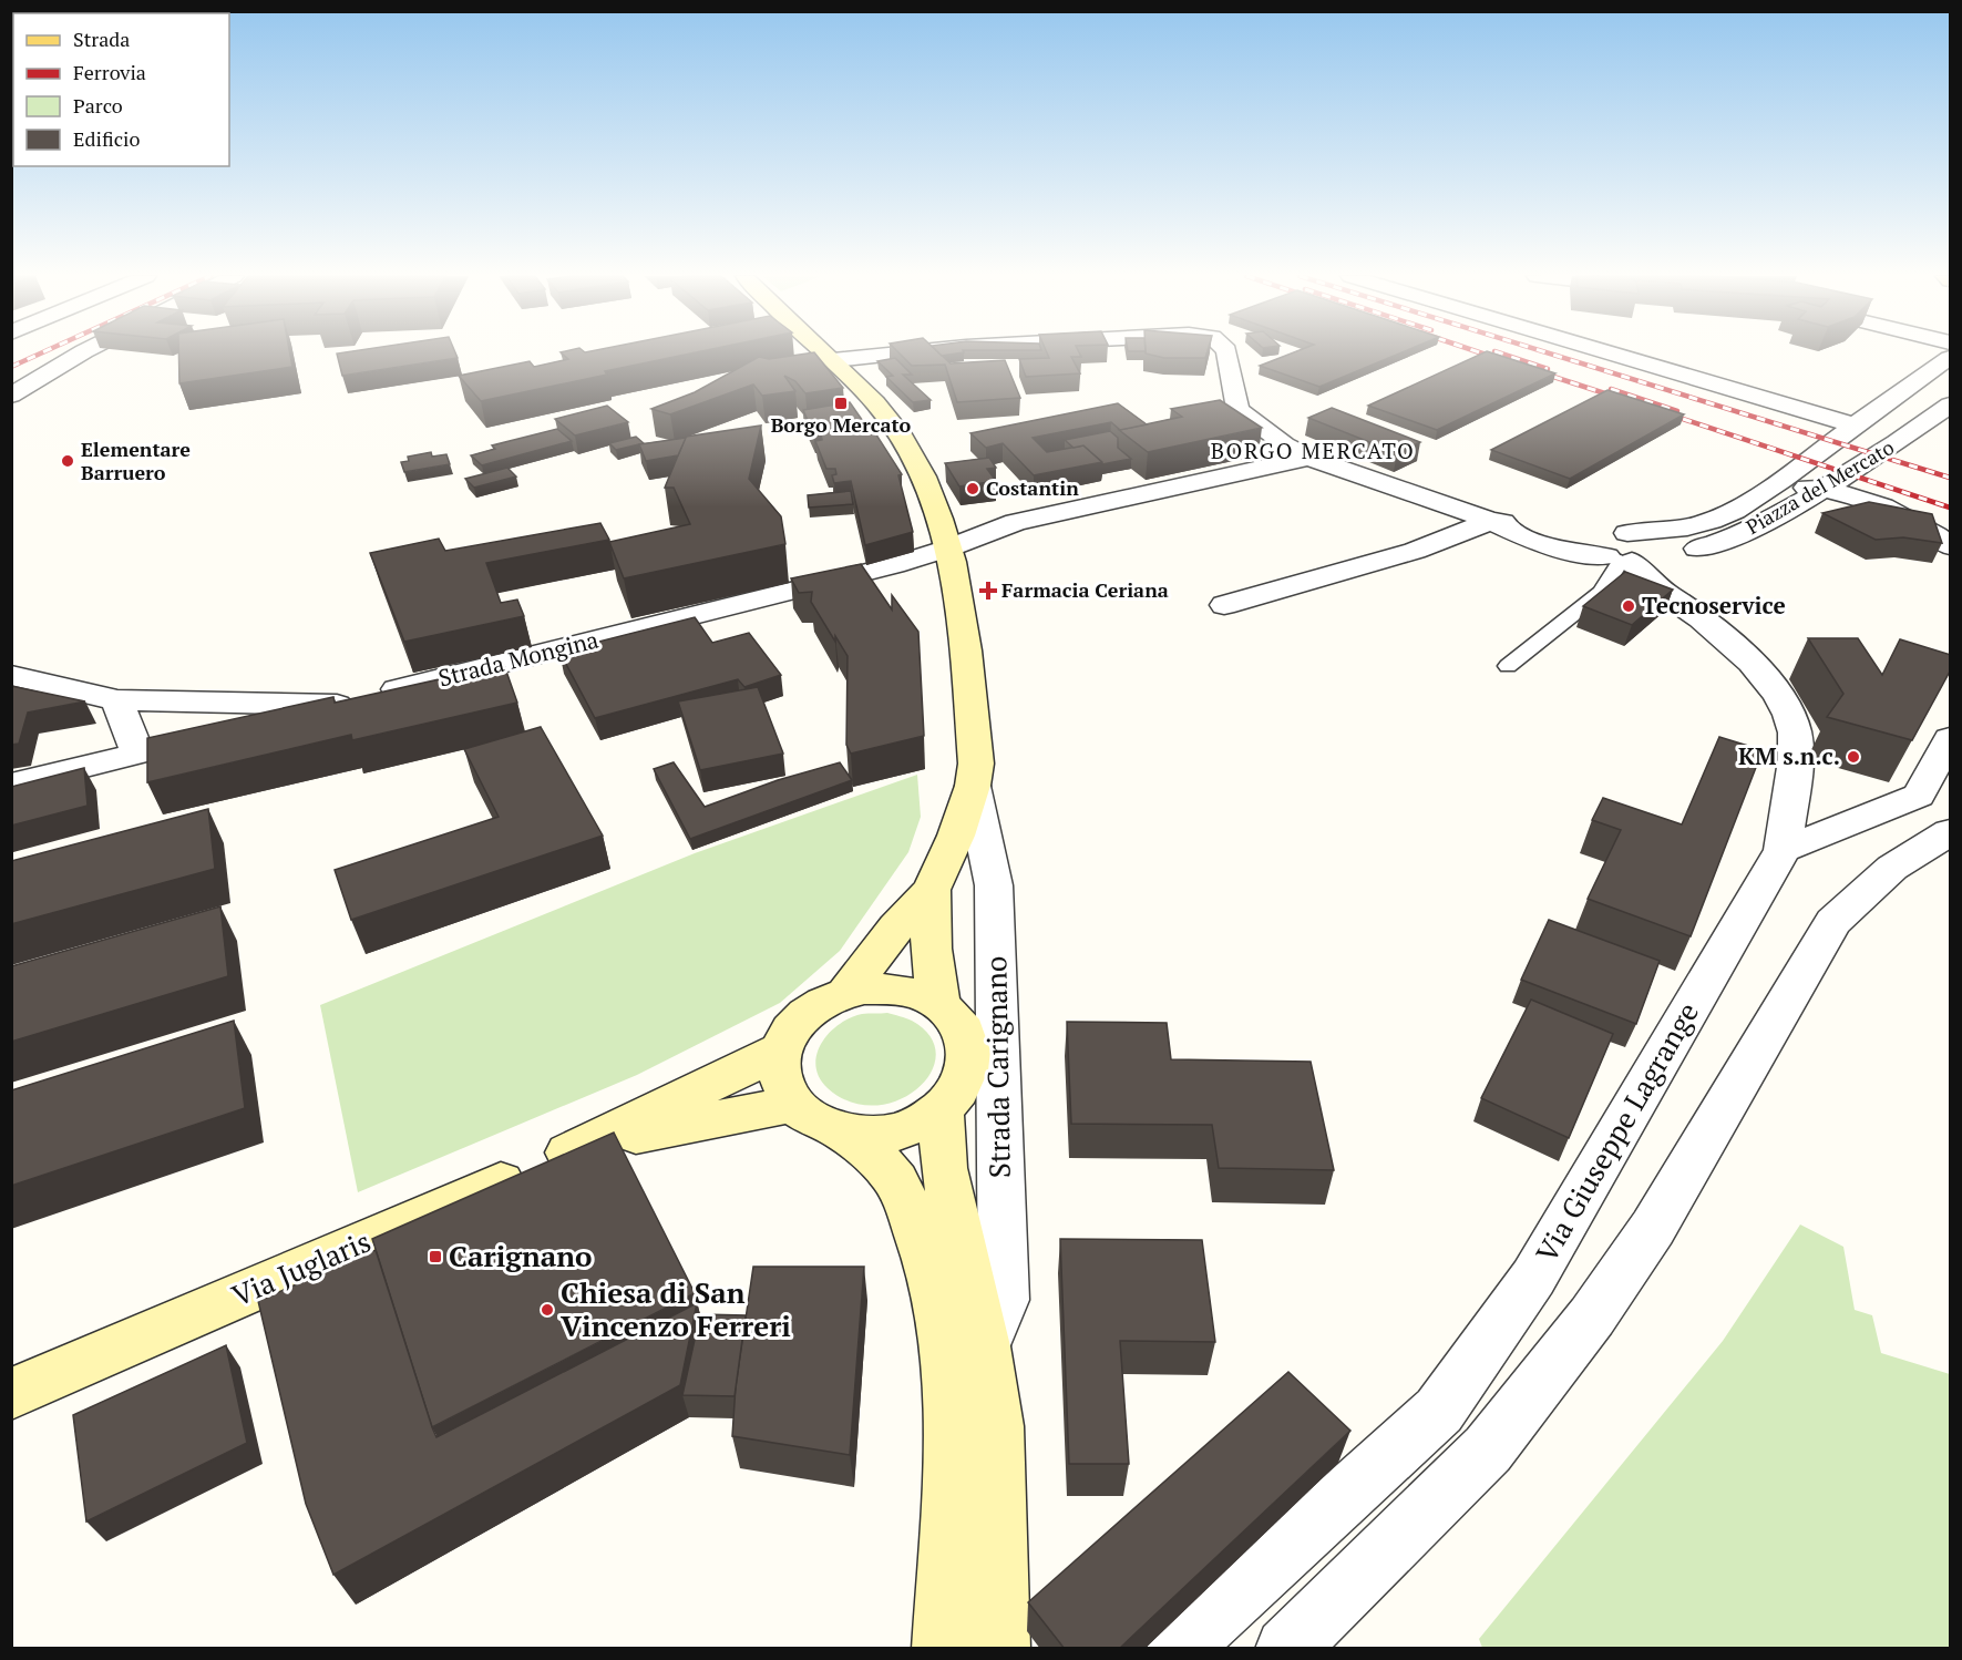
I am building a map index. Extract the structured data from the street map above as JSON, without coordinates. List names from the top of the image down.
{
  "streets": {
    "main road": ["Strada Carignano", "Via Juglaris"],
    "street": ["Piazza del Mercato", "Strada Mongina", "Via Giuseppe Lagrange"]
  },
  "crossings": [
    ["Piazza del Mercato", "Strada Mongina"],
    ["Piazza del Mercato", "Strada Carignano"],
    ["Piazza del Mercato", "Via Giuseppe Lagrange"],
    ["Strada Mongina", "Strada Carignano"],
    ["Strada Carignano", "Via Juglaris"]
  ],
  "districts": ["BORGO MERCATO"],
  "places": {
    "transit": ["Borgo Mercato", "Carignano"],
    "other": [
      "Elementare Barruero",
      "Costantin",
      "Tecnoservice",
      "KM s.n.c.",
      "Chiesa di San Vincenzo Ferreri"
    ],
    "health": ["Farmacia Ceriana"]
  },
  "legend": [
    "Strada",
    "Ferrovia",
    "Parco",
    "Edificio"
  ]
}
